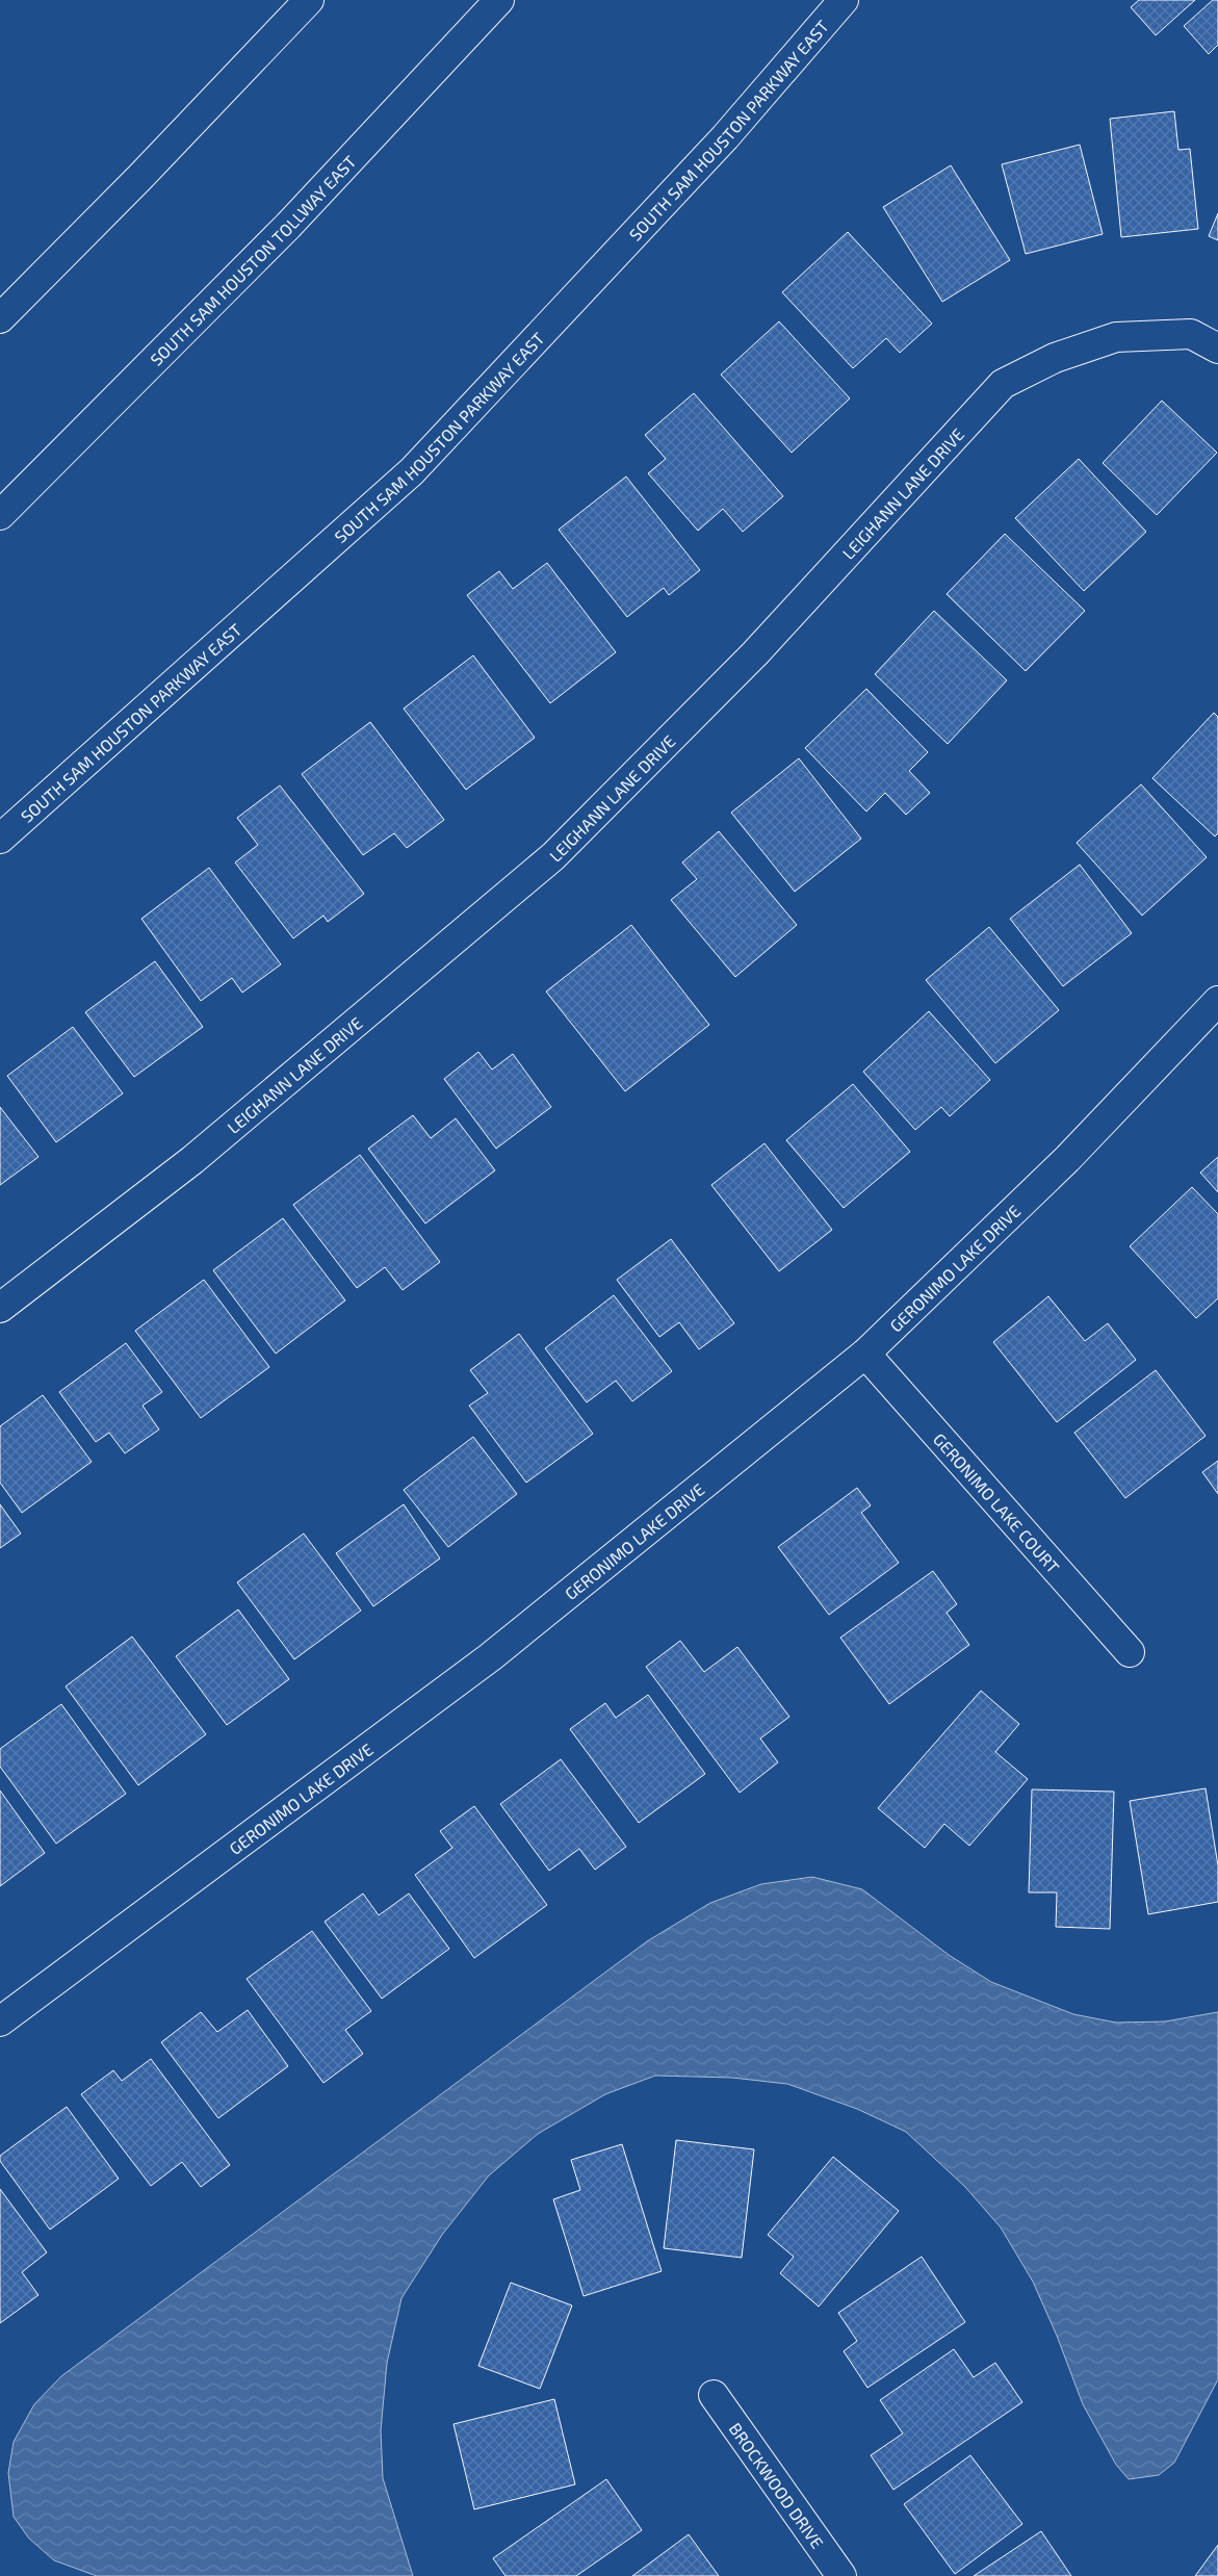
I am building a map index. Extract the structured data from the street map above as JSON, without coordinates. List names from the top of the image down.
{
  "streets": {
    "main road": [
      "SOUTH SAM HOUSTON PARKWAY EAST",
      "SOUTH SAM HOUSTON TOLLWAY EAST",
      "LEIGHANN LANE DRIVE",
      "GERONIMO LAKE DRIVE",
      "GERONIMO LAKE COURT",
      "BROCKWOOD DRIVE"
    ]
  },
  "crossings": [
    ["GERONIMO LAKE DRIVE", "GERONIMO LAKE COURT"]
  ]
}
